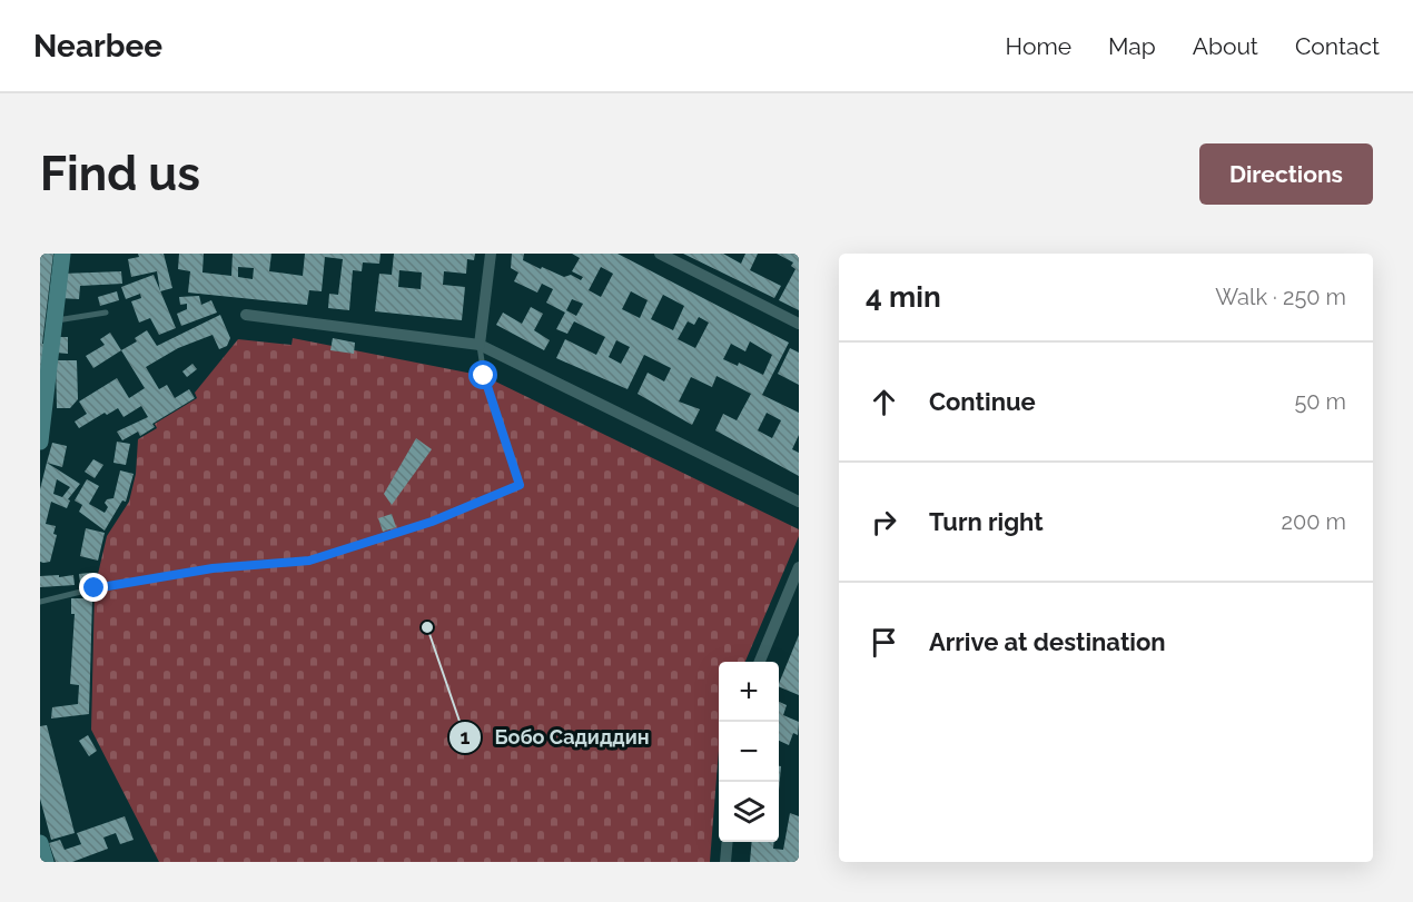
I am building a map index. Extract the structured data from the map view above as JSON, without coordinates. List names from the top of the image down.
{
  "places": ["Бобо Садиддин"],
  "page": {
    "header": "Nearbee",
    "nav": [
      "Home",
      "Map",
      "About",
      "Contact"
    ],
    "buttons": "Directions",
    "title": "Find us",
    "heading": ["4 min", "Walk · 250 m"],
    "list": [
      ["Continue", "50 m"],
      ["Turn right", "200 m"],
      "Arrive at destination"
    ],
    "map_buttons": ["+", "−"]
  }
}
